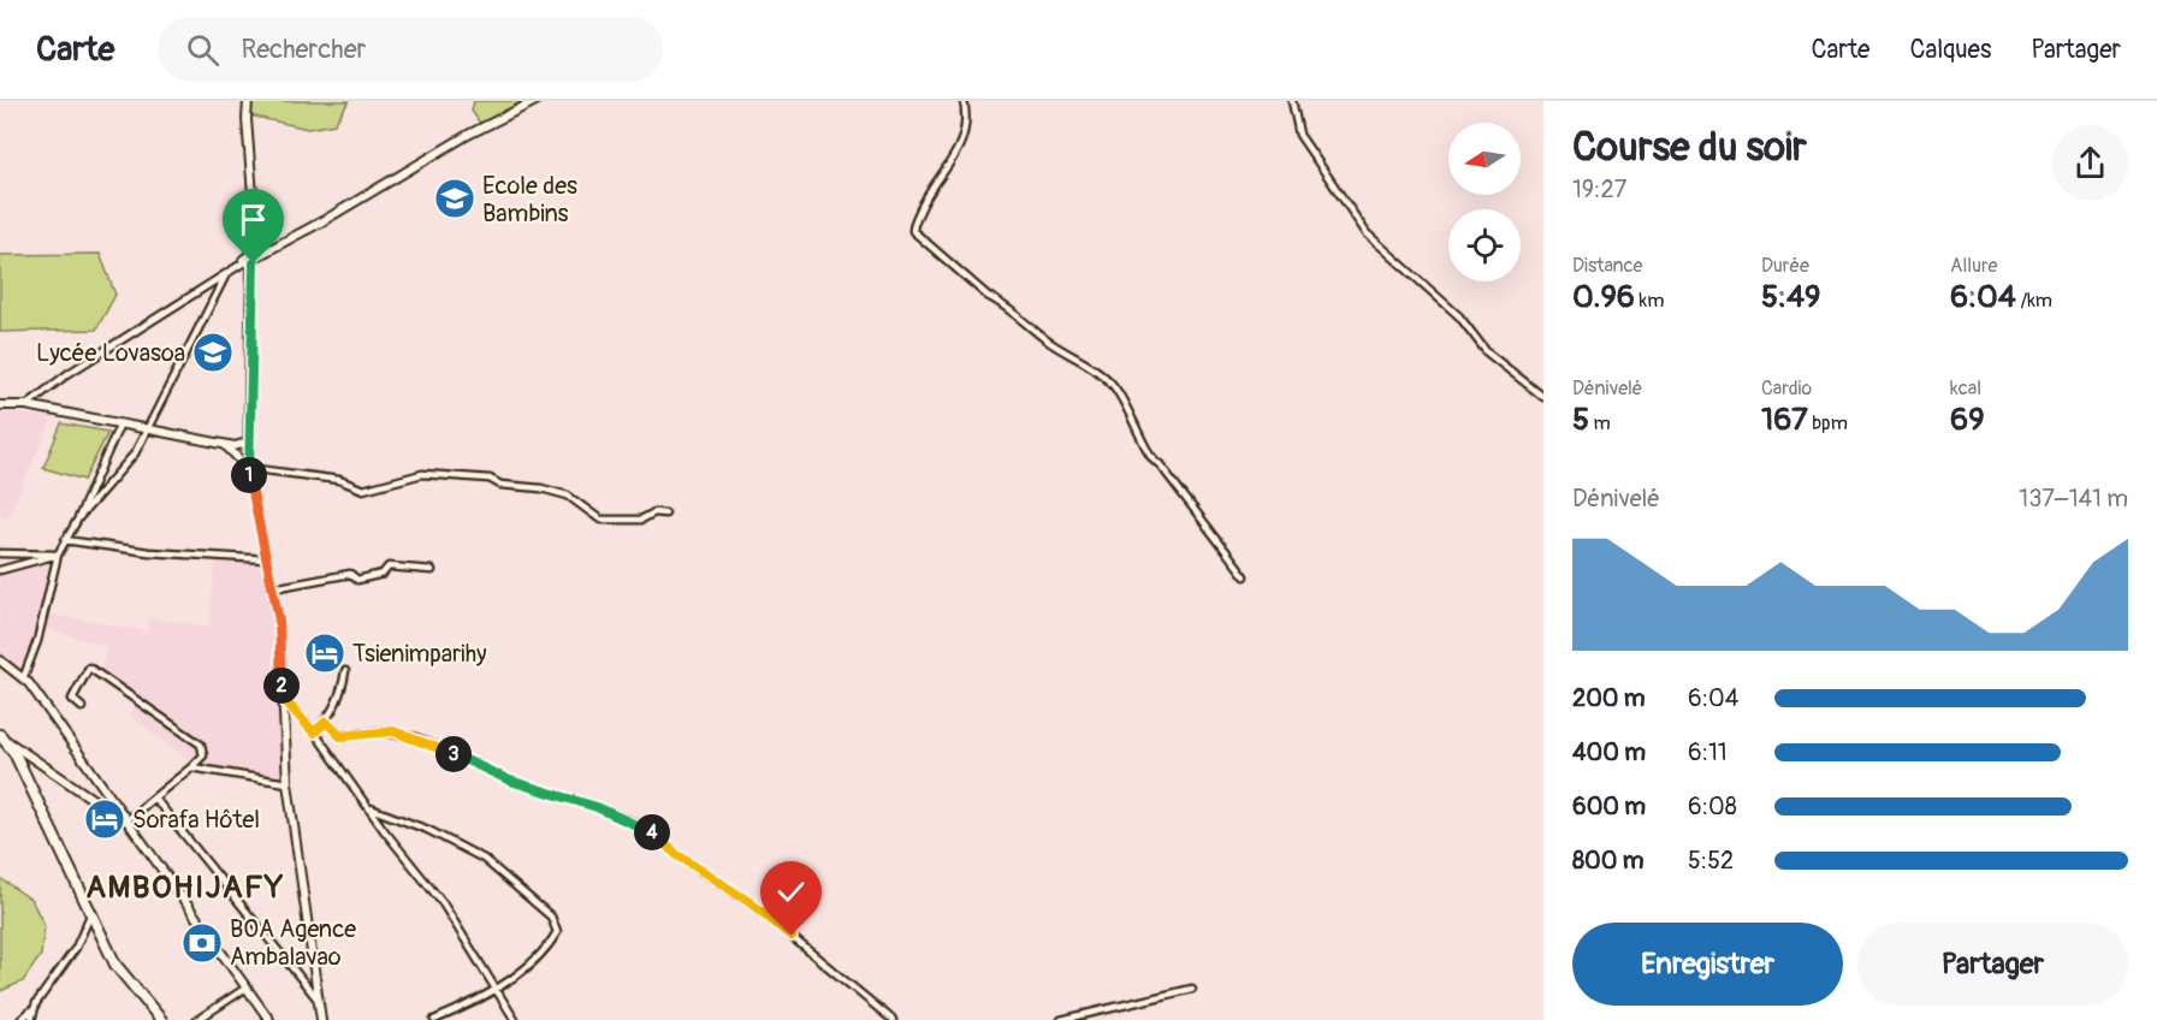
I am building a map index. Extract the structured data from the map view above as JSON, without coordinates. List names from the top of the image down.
{
  "districts": ["AMBOHIJAFY"],
  "places": {
    "school or university": ["Ecole des Bambins", "Lycée Lovasoa"],
    "hotel": ["Tsienimparihy", "Sorafa Hôtel"],
    "bank": ["BOA Agence Ambalavao"]
  },
  "north": "left",
  "page": {
    "header": "Carte",
    "search": "Rechercher",
    "nav": ["Carte", "Calques", "Partager"],
    "heading": ["Course du soir", "19:27"],
    "stats": [
      ["Distance", "0.96 km"],
      ["Durée", "5:49"],
      ["Allure", "6:04 /km"],
      ["Dénivelé", "5 m"],
      ["Cardio", "167 bpm"],
      ["kcal", "69"]
    ],
    "pins": [
      "1",
      "2",
      "3",
      "4"
    ],
    "chart": ["Dénivelé", "137–141 m"],
    "list": [
      {
        "name": "200 m",
        "note": "6:04"
      },
      {
        "name": "400 m",
        "note": "6:11"
      },
      {
        "name": "600 m",
        "note": "6:08"
      },
      {
        "name": "800 m",
        "note": "5:52"
      }
    ],
    "buttons": ["Enregistrer", "Partager"]
  }
}
